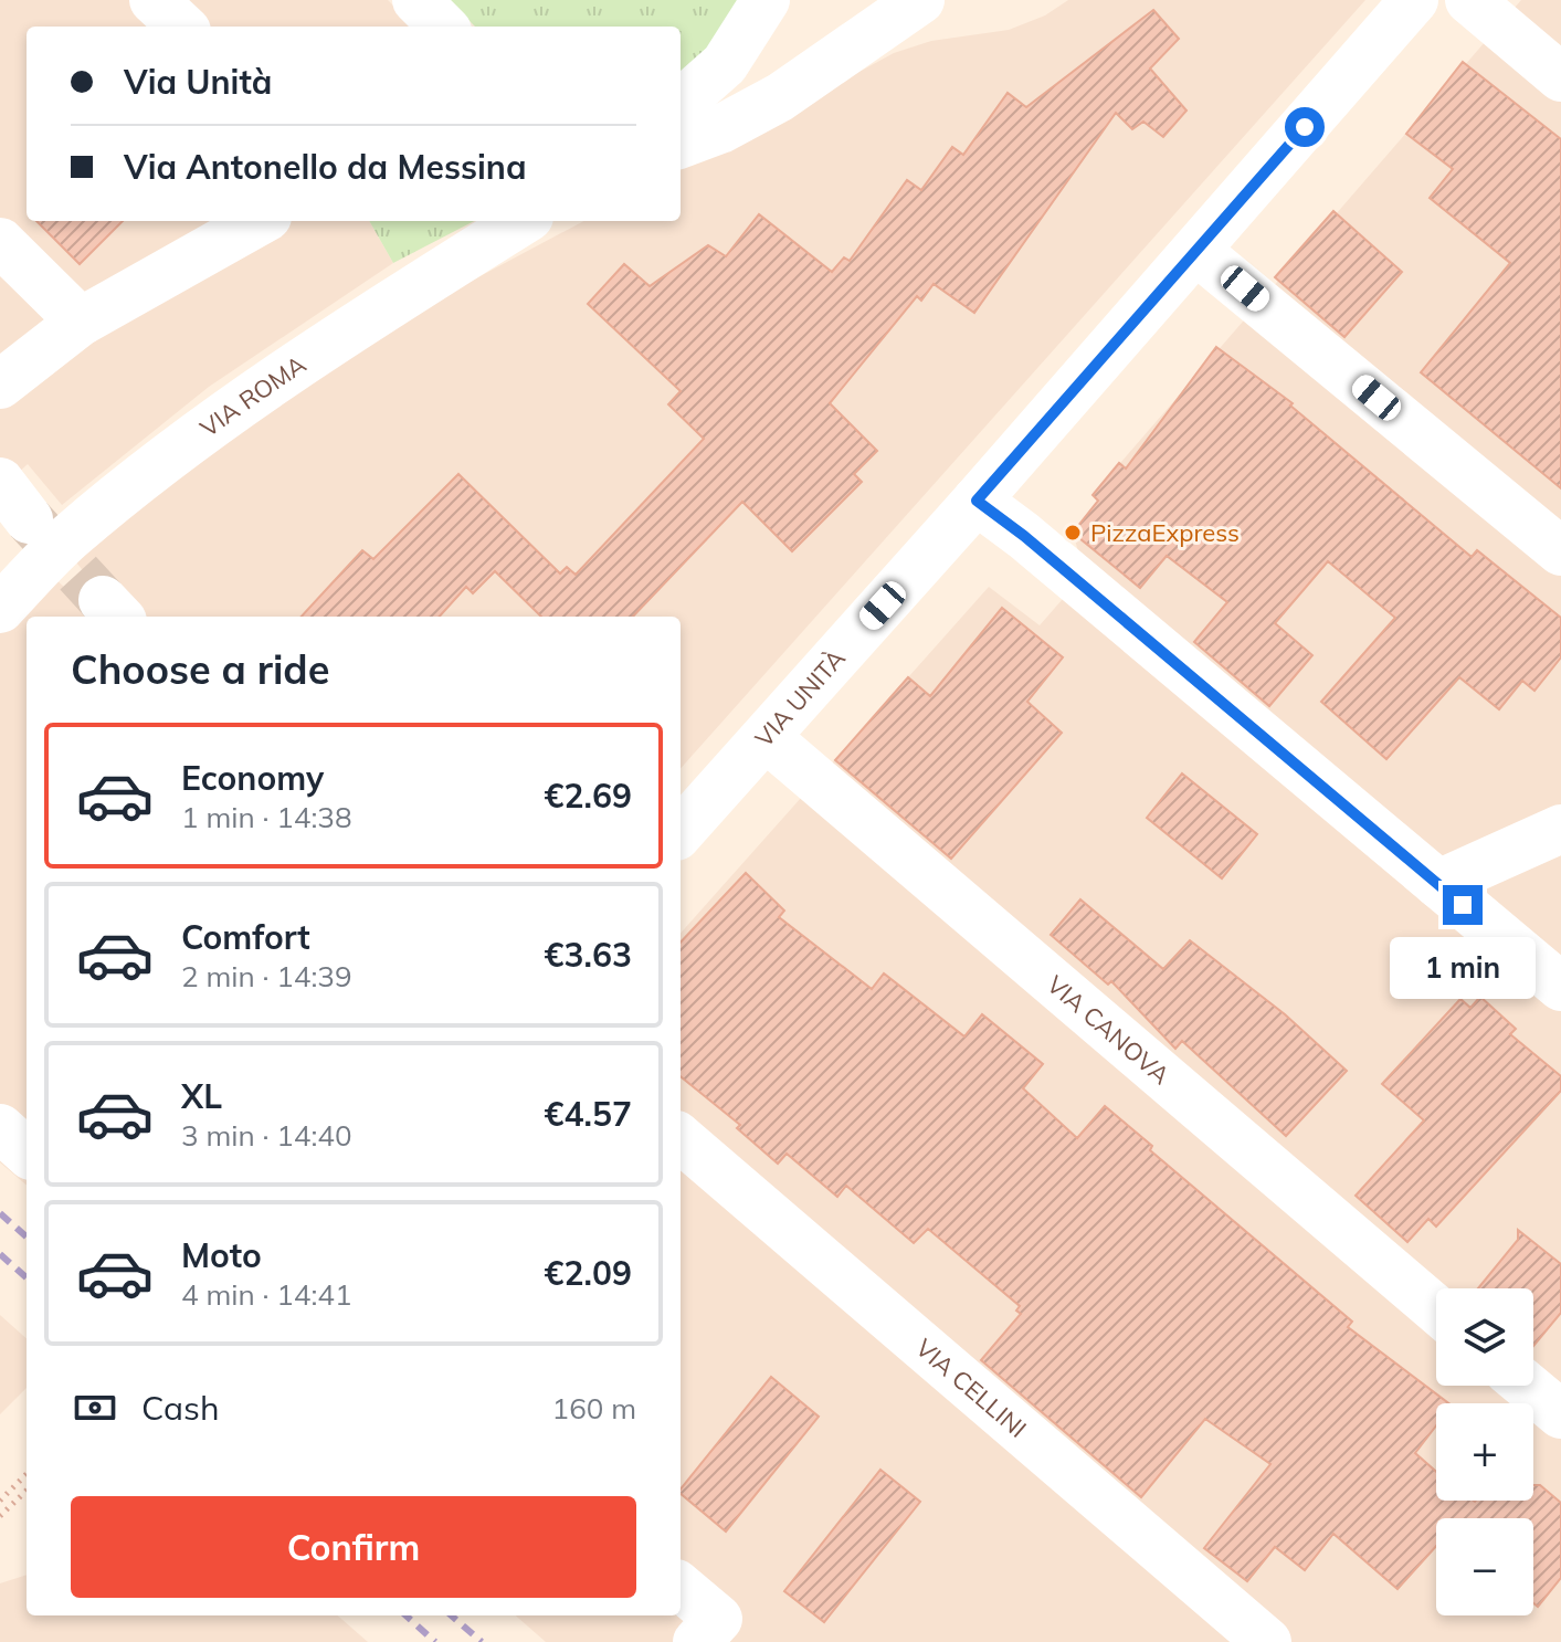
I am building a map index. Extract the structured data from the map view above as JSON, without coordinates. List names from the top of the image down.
{
  "streets": {
    "street": [
      "VIA ROMA",
      "VIA UNITÀ",
      "VIA CANOVA",
      "VIA CELLINI"
    ]
  },
  "crossings": [
    ["VIA UNITÀ", "VIA CANOVA"]
  ],
  "places": ["PizzaExpress"],
  "page": {
    "banner": ["Via Unità", "Via Antonello da Messina"],
    "heading": "Choose a ride",
    "list": [
      {
        "name": "Economy",
        "note": "1 min · 14:38",
        "value": "€2.69"
      },
      {
        "name": "Comfort",
        "note": "2 min · 14:39",
        "value": "€3.63"
      },
      {
        "name": "XL",
        "note": "3 min · 14:40",
        "value": "€4.57"
      },
      {
        "name": "Moto",
        "note": "4 min · 14:41",
        "value": "€2.09"
      }
    ],
    "bubble": "1 min",
    "map_buttons": ["+", "−"],
    "pay": ["Cash", "160 m"],
    "buttons": "Confirm"
  }
}
